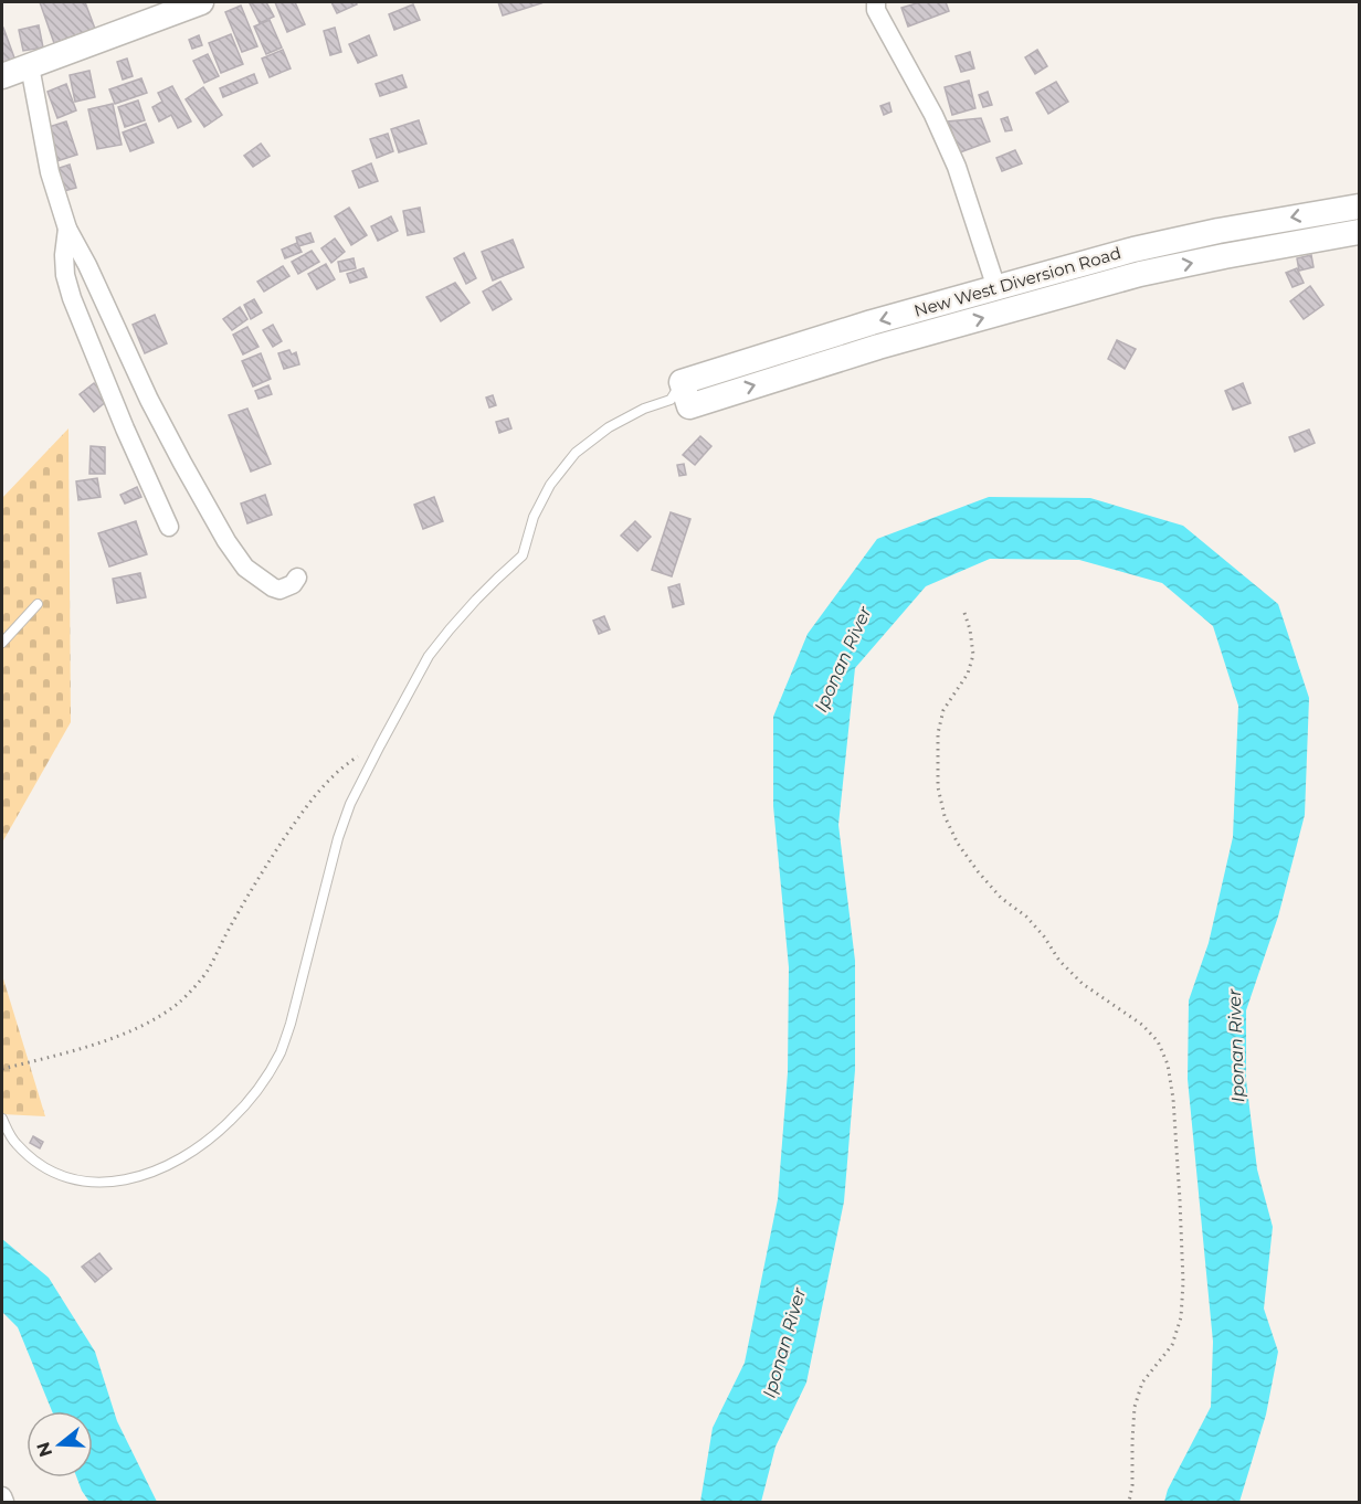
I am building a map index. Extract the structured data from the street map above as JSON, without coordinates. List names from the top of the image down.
{
  "streets": {
    "street": ["New West Diversion Road"]
  },
  "water": ["Iponan River"],
  "north": "left"
}
